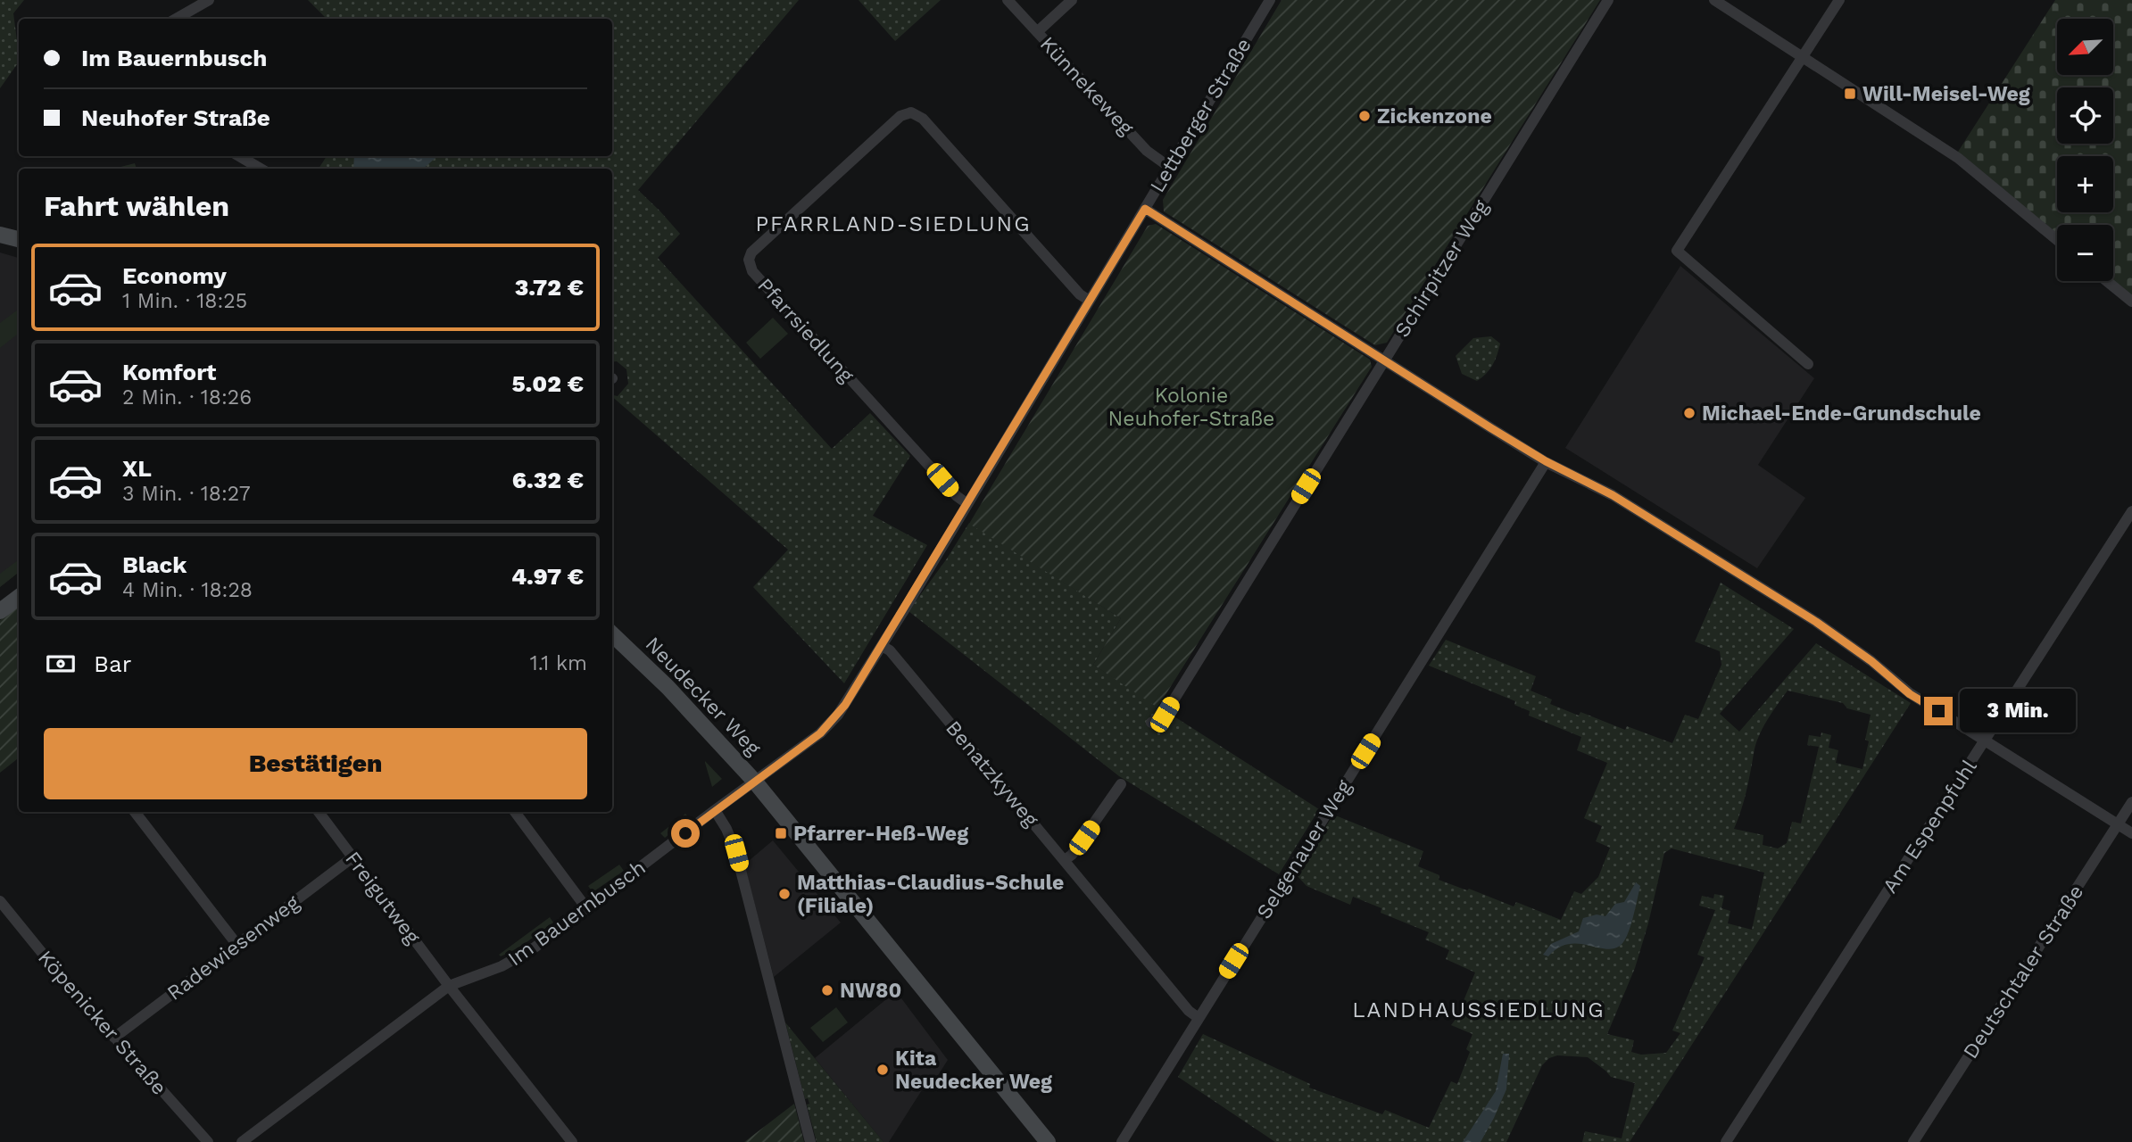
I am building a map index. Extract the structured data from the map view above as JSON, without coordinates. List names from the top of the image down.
{
  "streets": {
    "street": [
      "Künnekeweg",
      "Lettberger Straße",
      "Schirpitzer Weg",
      "Pfarrsiedlung",
      "Neudecker Weg",
      "Benatzkyweg",
      "Am Espenpfuhl",
      "Selgenauer Weg",
      "Freigutweg",
      "Im Bauernbusch",
      "Radewiesenweg",
      "Deutschtaler Straße",
      "Köpenicker Straße"
    ]
  },
  "crossings": [
    ["Künnekeweg", "Lettberger Straße"],
    ["Lettberger Straße", "Pfarrsiedlung"],
    ["Lettberger Straße", "Neudecker Weg"],
    ["Lettberger Straße", "Benatzkyweg"],
    ["Lettberger Straße", "Im Bauernbusch"],
    ["Neudecker Weg", "Im Bauernbusch"],
    ["Benatzkyweg", "Selgenauer Weg"],
    ["Freigutweg", "Im Bauernbusch"],
    ["Freigutweg", "Radewiesenweg"],
    ["Radewiesenweg", "Köpenicker Straße"]
  ],
  "districts": ["PFARRLAND-SIEDLUNG", "LANDHAUSSIEDLUNG"],
  "parks": ["Kolonie Neuhofer-Straße"],
  "places": {
    "transit": ["Will-Meisel-Weg", "Pfarrer-Heß-Weg"],
    "other": [
      "Zickenzone",
      "Michael-Ende-Grundschule",
      "Matthias-Claudius-Schule (Filiale)",
      "NW80",
      "Kita Neudecker Weg"
    ]
  },
  "north": "bottom left",
  "page": {
    "map_buttons": ["+", "−"],
    "banner": ["Im Bauernbusch", "Neuhofer Straße"],
    "heading": "Fahrt wählen",
    "list": [
      {
        "name": "Economy",
        "note": "1 Min. · 18:25",
        "value": "3.72 €"
      },
      {
        "name": "Komfort",
        "note": "2 Min. · 18:26",
        "value": "5.02 €"
      },
      {
        "name": "XL",
        "note": "3 Min. · 18:27",
        "value": "6.32 €"
      },
      {
        "name": "Black",
        "note": "4 Min. · 18:28",
        "value": "4.97 €"
      }
    ],
    "pay": ["Bar", "1.1 km"],
    "bubble": "3 Min.",
    "buttons": "Bestätigen"
  }
}
